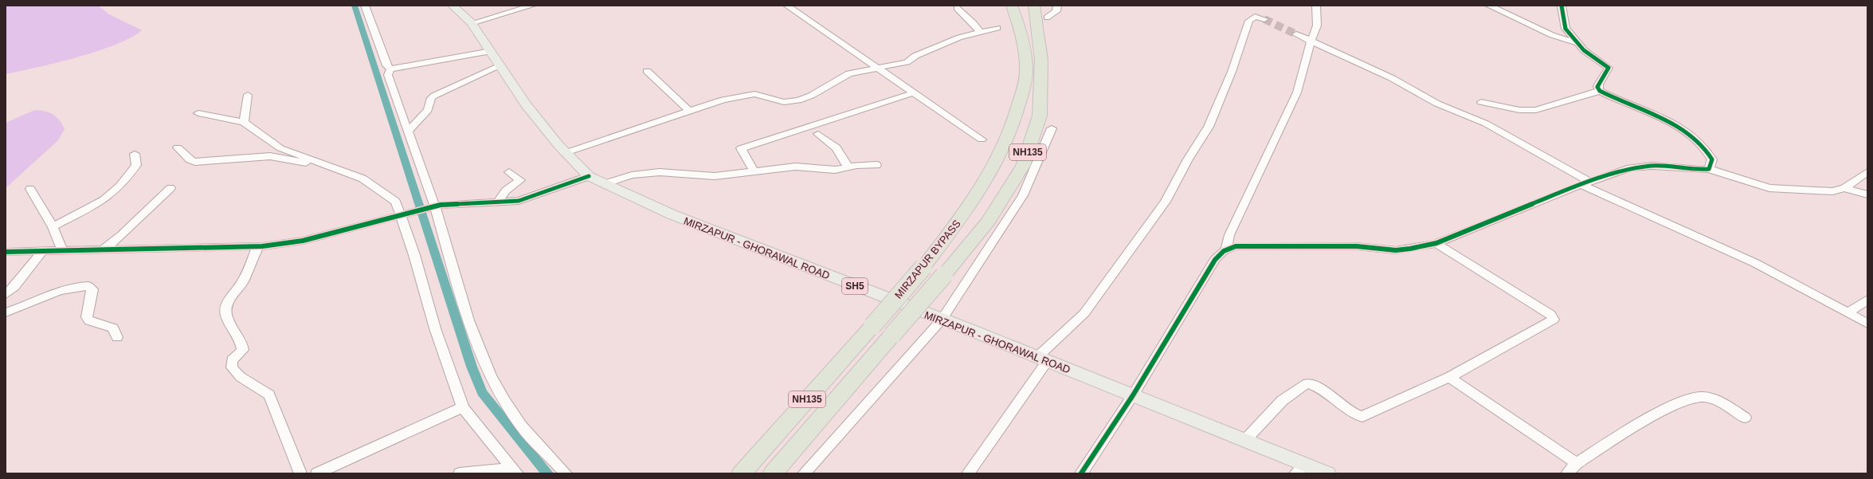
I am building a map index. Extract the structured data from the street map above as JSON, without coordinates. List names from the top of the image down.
{
  "streets": {
    "highway": ["NH135", "MIRZAPUR BYPASS"],
    "main road": ["MIRZAPUR - GHORAWAL ROAD", "SH5"]
  }
}
